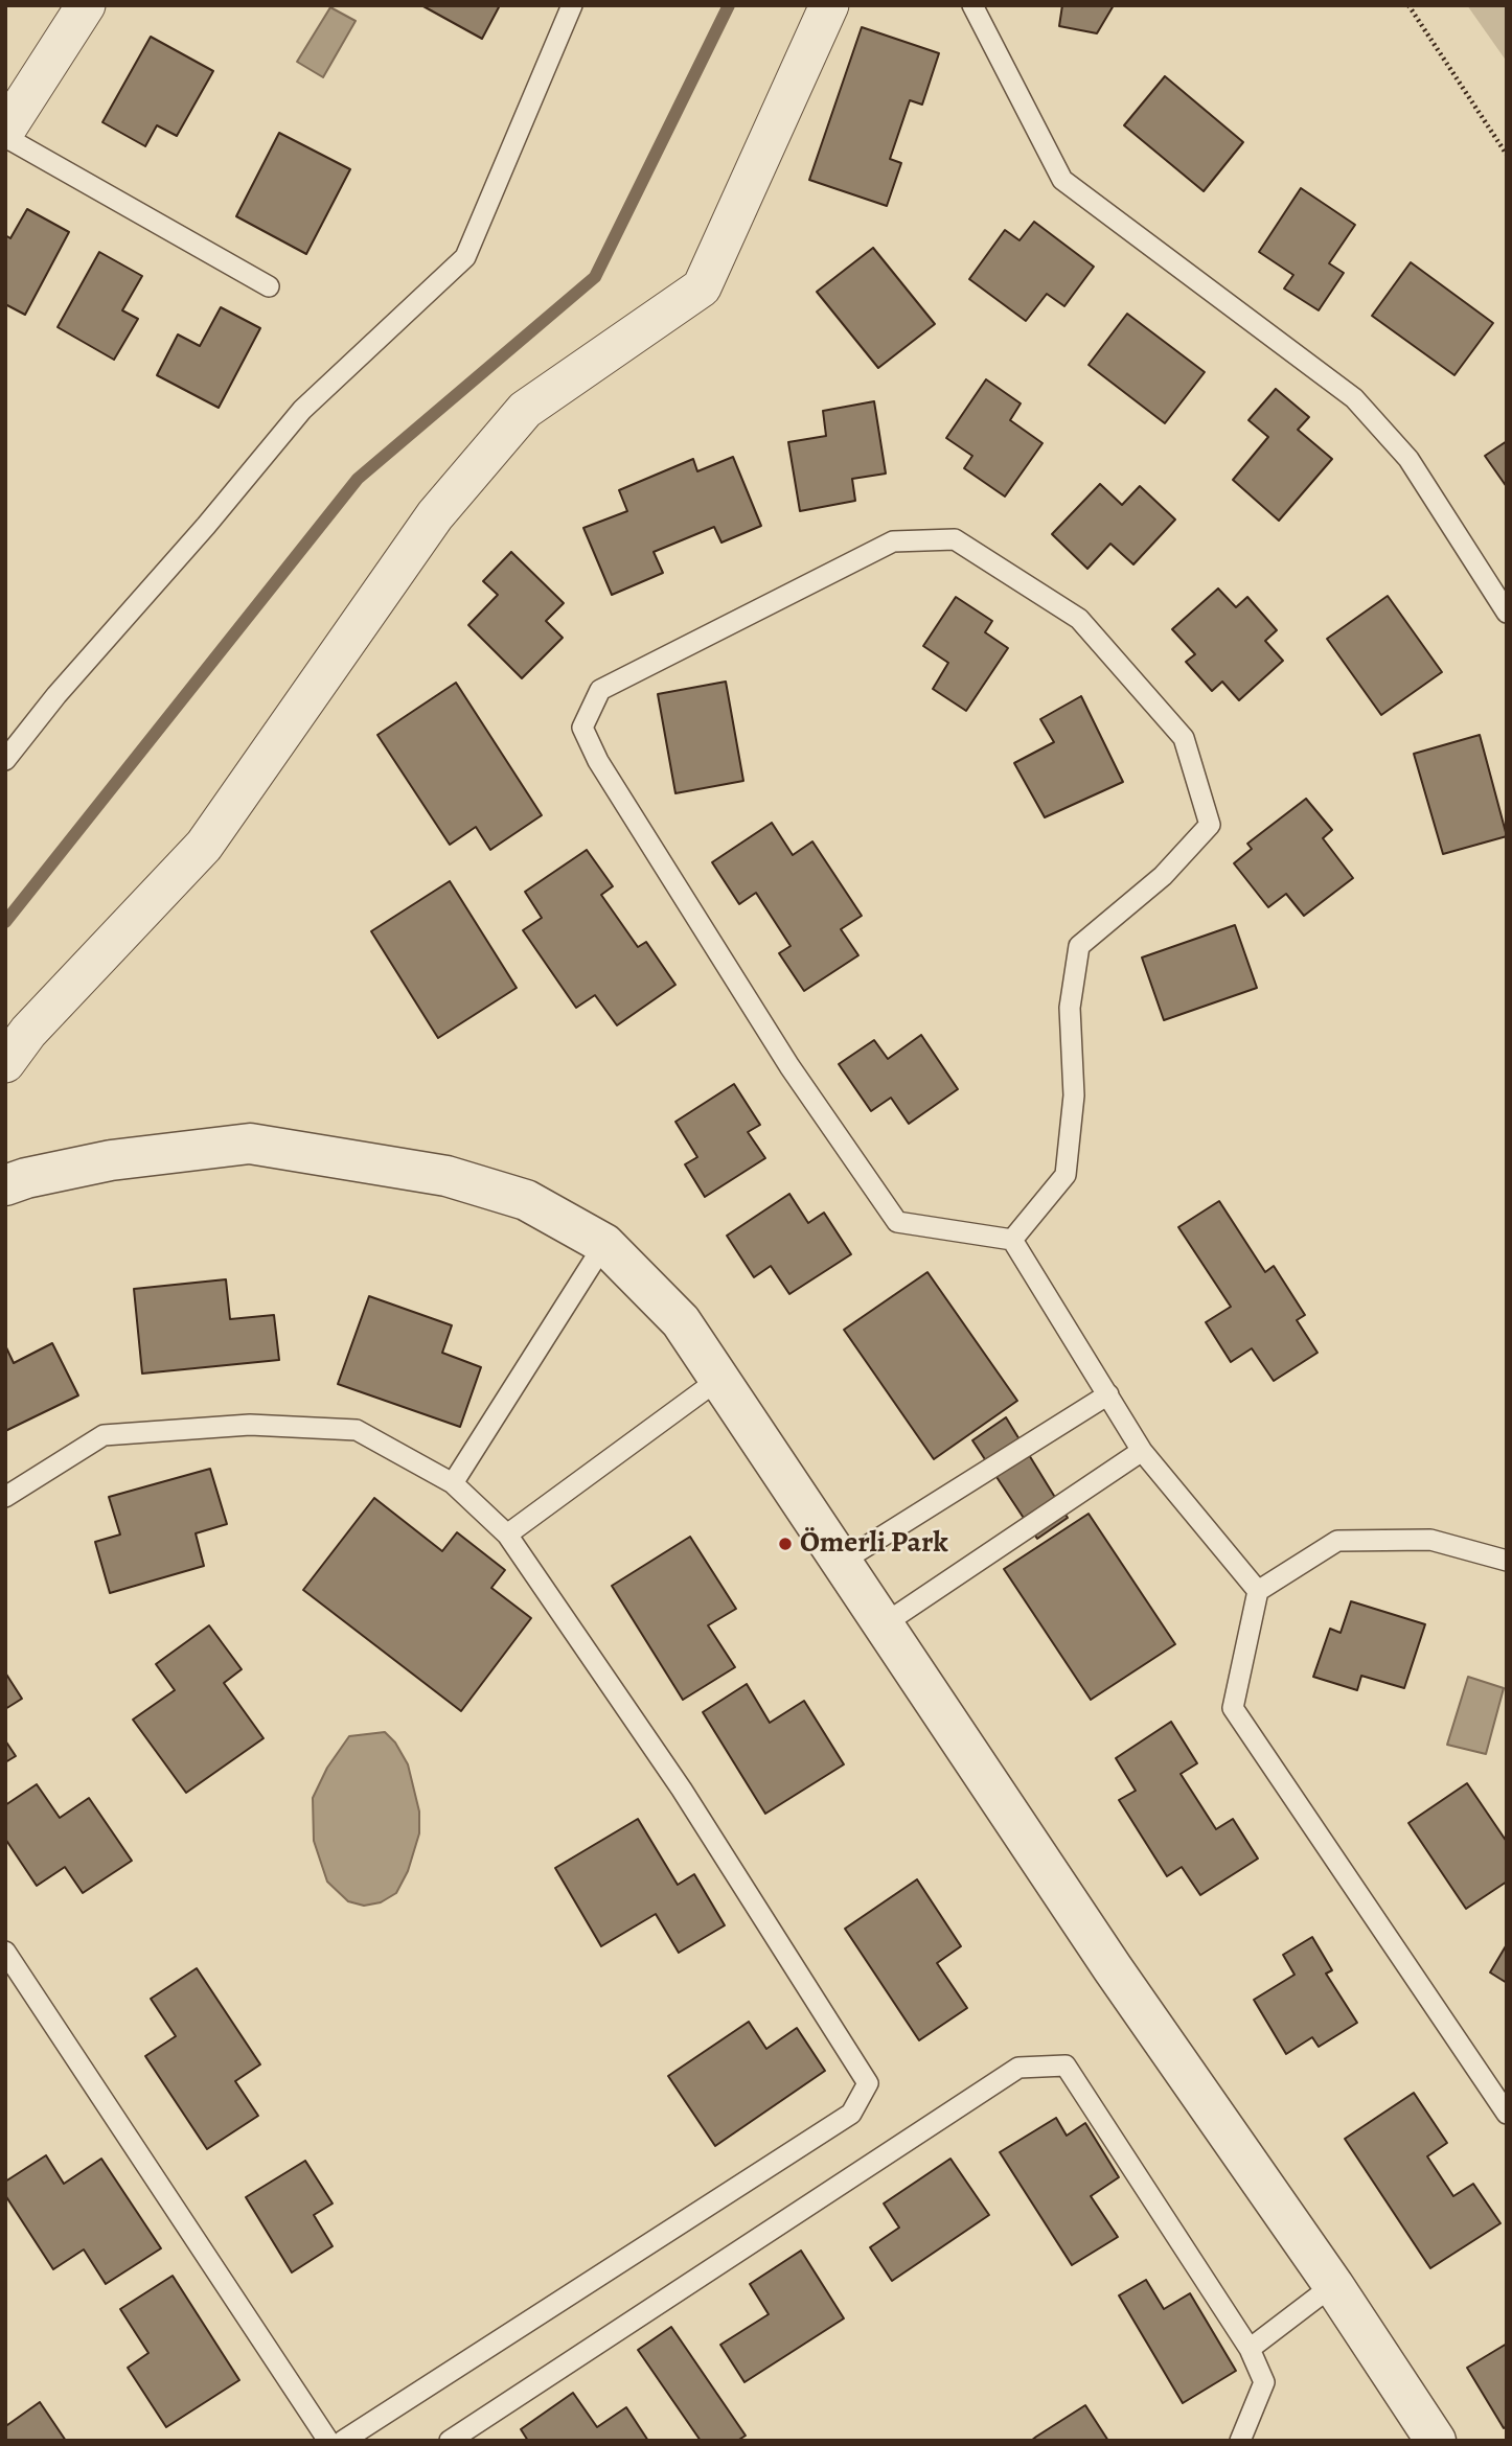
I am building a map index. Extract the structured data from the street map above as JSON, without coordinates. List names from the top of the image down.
{
  "places": ["Ömerli Park"]
}
